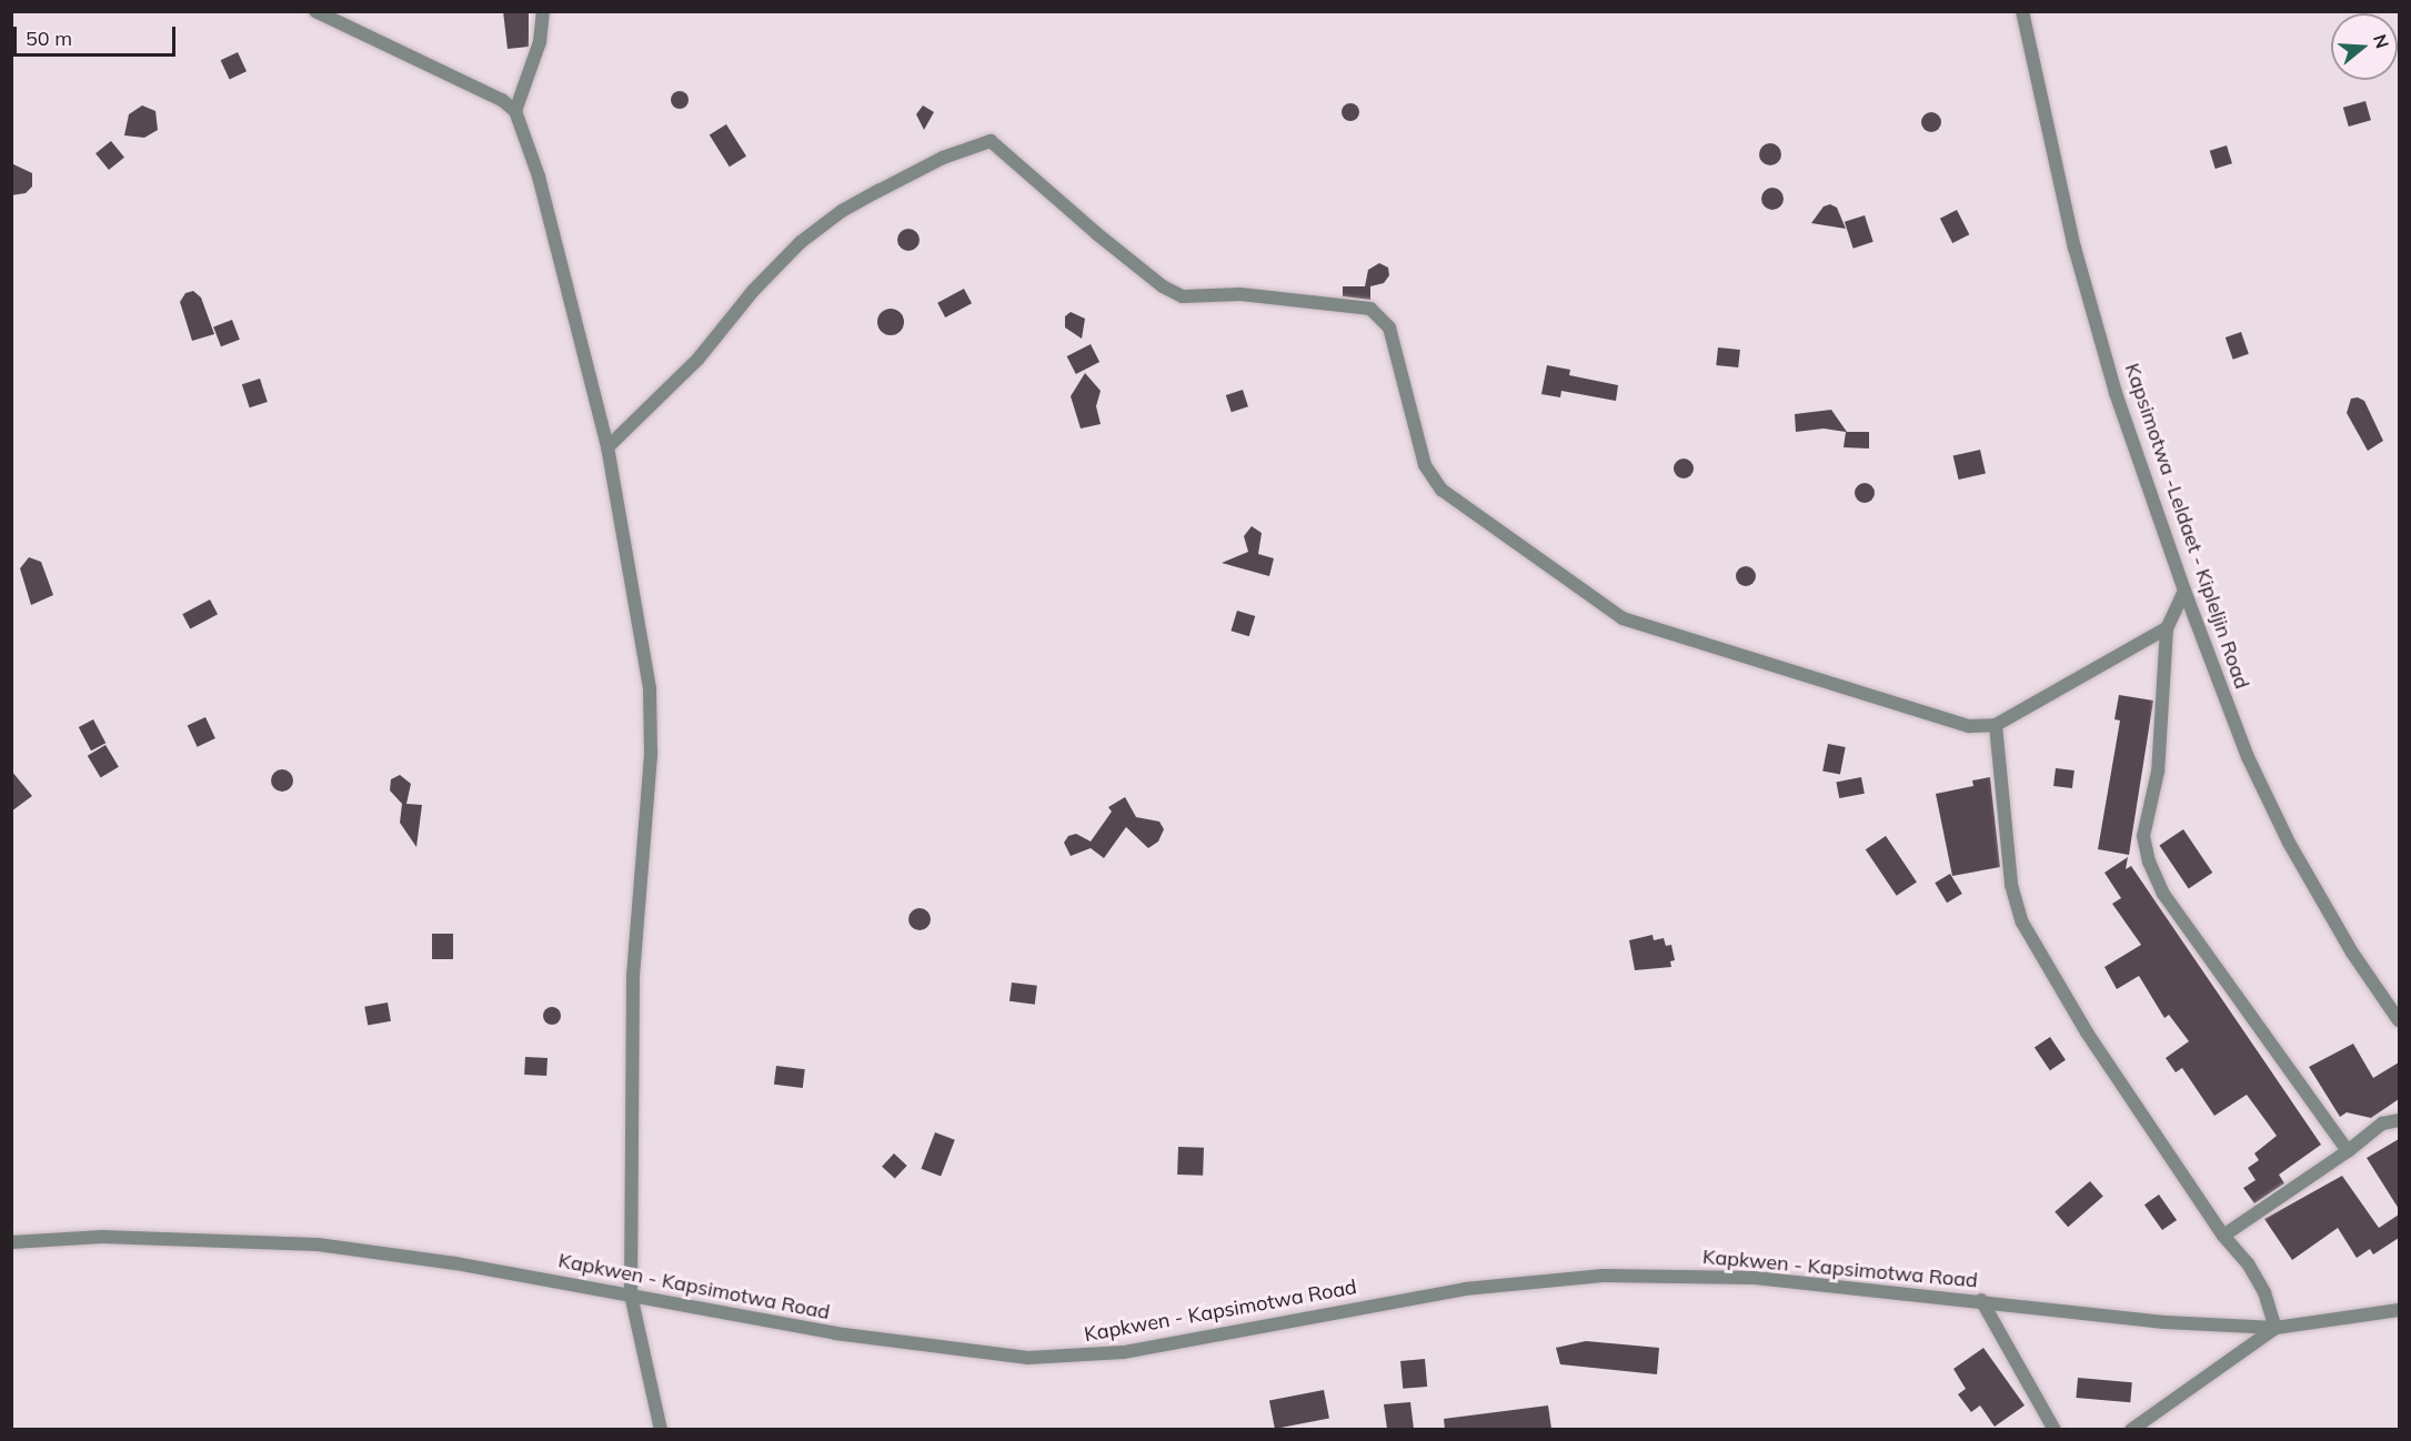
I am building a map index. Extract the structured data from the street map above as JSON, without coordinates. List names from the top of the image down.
{
  "streets": {
    "street": ["Kapsimotwa -Leldaet - Kipleljin Road", "Kapkwen - Kapsimotwa Road"]
  },
  "scale_bar": "50 m",
  "north": "right"
}
